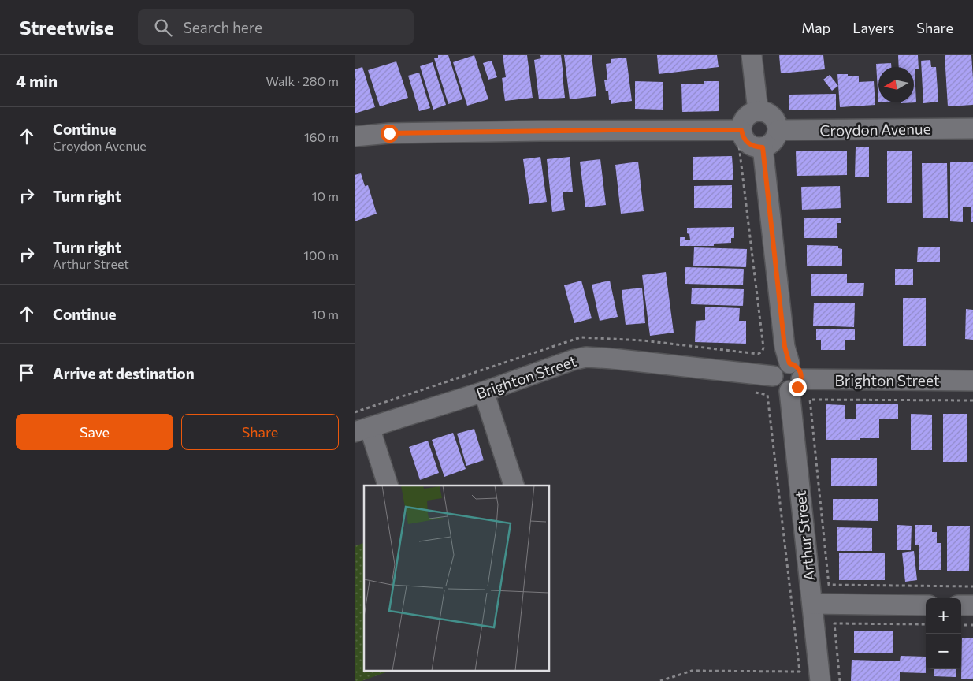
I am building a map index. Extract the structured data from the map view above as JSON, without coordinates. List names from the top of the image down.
{
  "streets": {
    "street": ["Croydon Avenue", "Brighton Street", "Arthur Street"]
  },
  "crossings": [
    ["Brighton Street", "Arthur Street"]
  ],
  "north": "left",
  "page": {
    "header": "Streetwise",
    "search": "Search here",
    "nav": ["Map", "Layers", "Share"],
    "heading": ["4 min", "Walk · 280 m"],
    "list": [
      ["Continue", "Croydon Avenue", "160 m"],
      ["Turn right", "10 m"],
      ["Turn right", "Arthur Street", "100 m"],
      ["Continue", "10 m"],
      "Arrive at destination"
    ],
    "buttons": ["Save", "Share"],
    "map_buttons": ["+", "−"]
  }
}
